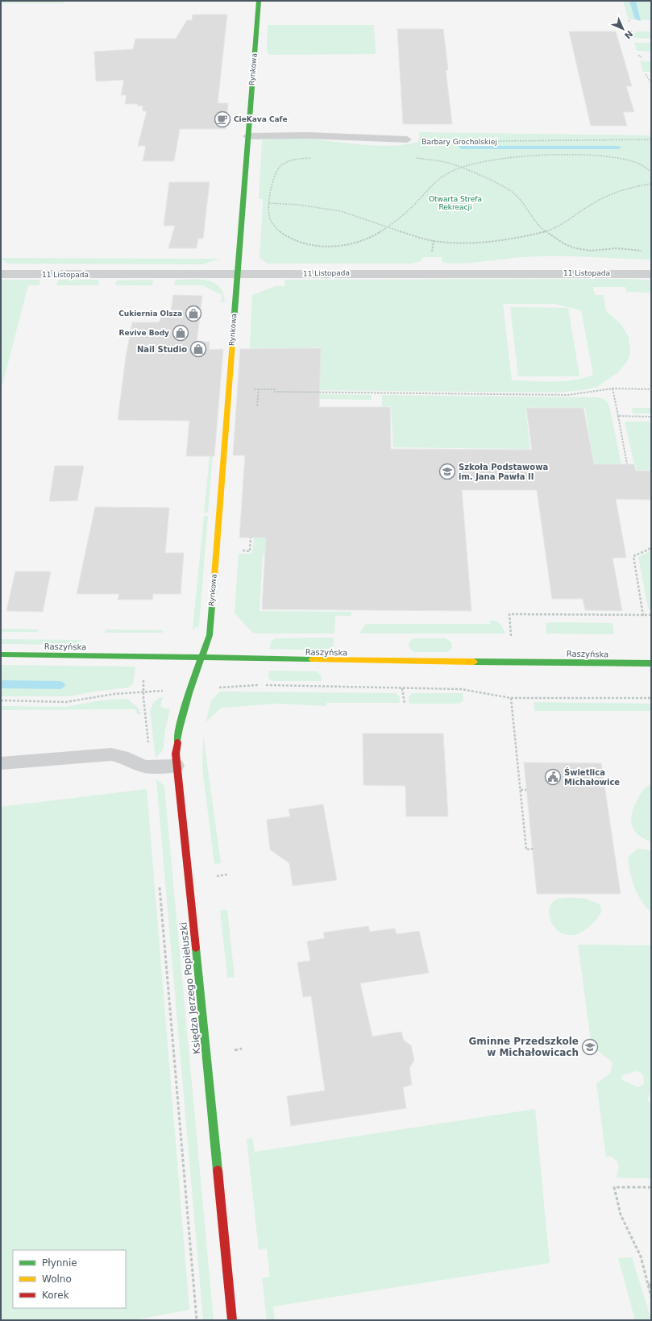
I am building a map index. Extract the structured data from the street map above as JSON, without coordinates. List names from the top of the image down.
{
  "streets": {
    "street": [
      "Rynkowa",
      "11 Listopada",
      "Raszyńska",
      "Księdza Jerzego Popiełuszki"
    ],
    "path": ["Barbary Grocholskiej"]
  },
  "crossings": [
    ["Rynkowa", "11 Listopada"],
    ["Rynkowa", "Raszyńska"],
    ["Rynkowa", "Księdza Jerzego Popiełuszki"],
    ["Raszyńska", "Księdza Jerzego Popiełuszki"]
  ],
  "parks": ["Otwarta Strefa Rekreacji"],
  "places": {
    "cafe": ["CieKava Cafe"],
    "shop": ["Cukiernia Olsza", "Revive Body", "Nail Studio"],
    "school or university": ["Szkoła Podstawowa im. Jana Pawła II", "Gminne Przedszkole w Michałowicach"],
    "public building": ["Świetlica Michałowice"]
  },
  "legend": ["Płynnie", "Wolno", "Korek"],
  "north": "bottom right"
}
